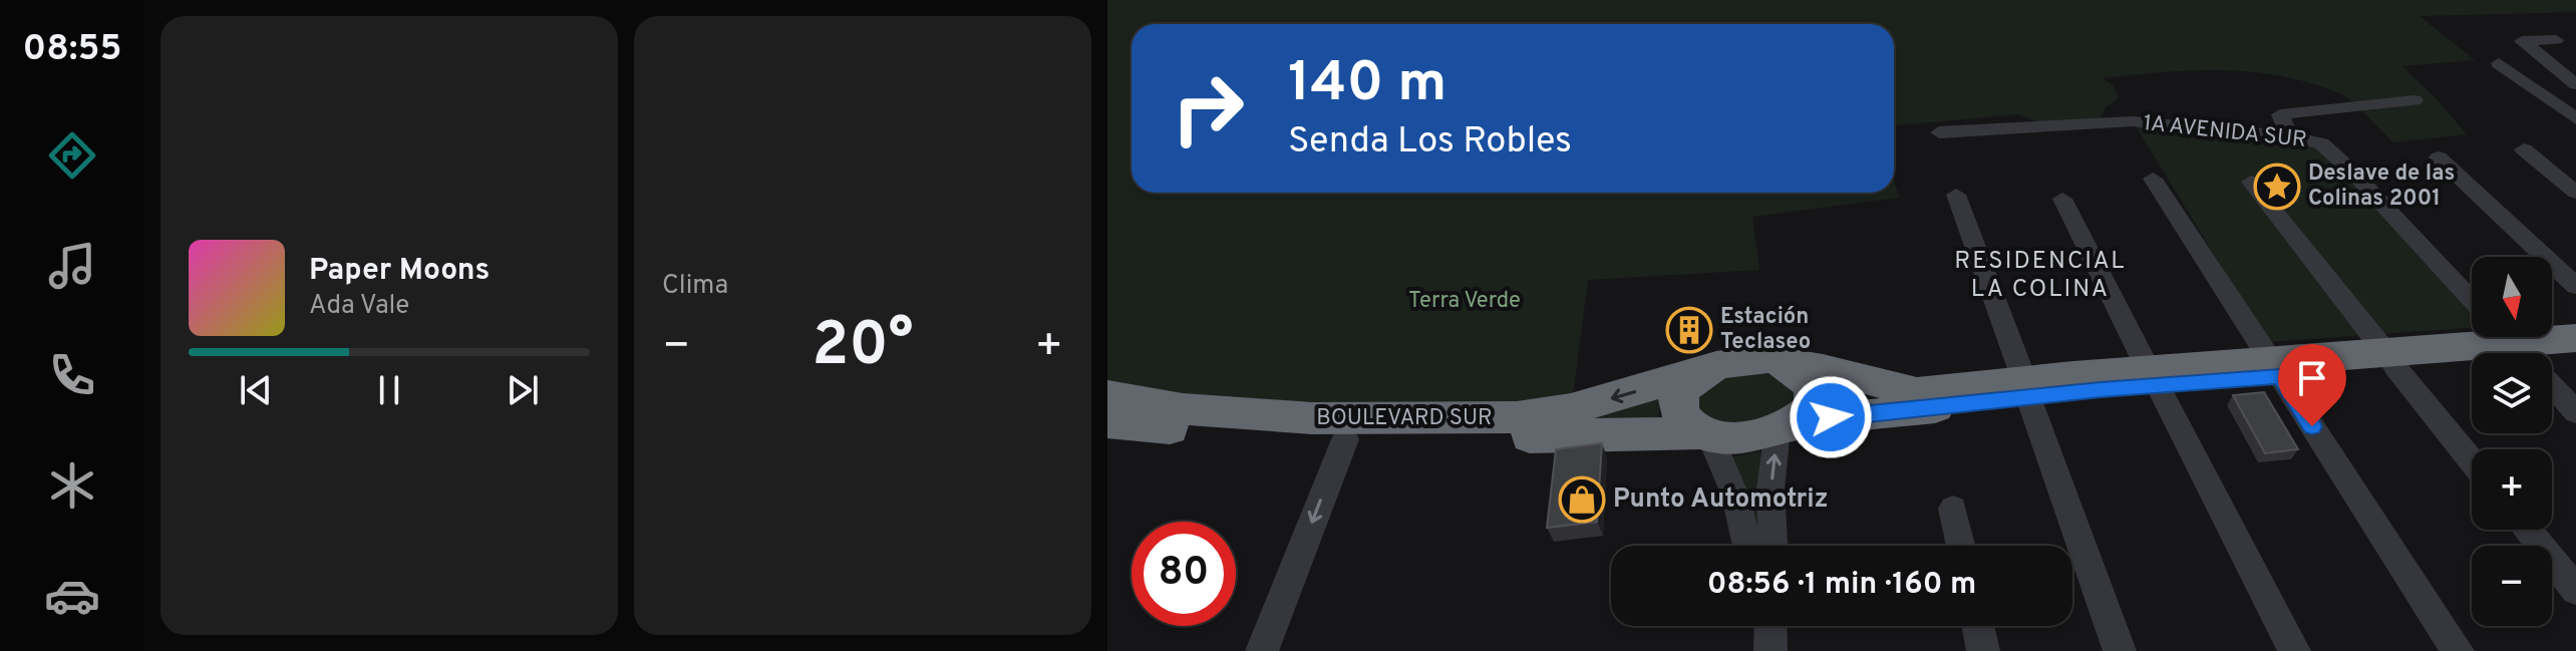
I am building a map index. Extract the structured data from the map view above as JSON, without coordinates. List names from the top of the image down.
{
  "streets": {
    "highway": ["BOULEVARD SUR"],
    "street": ["1A AVENIDA SUR"]
  },
  "districts": ["RESIDENCIAL LA COLINA"],
  "parks": ["Terra Verde"],
  "places": {
    "place": ["Deslave de las Colinas 2001"],
    "building": ["Estación Teclaseo"],
    "shop": ["Punto Automotriz"]
  },
  "north": "bottom",
  "page": {
    "tabs": "08:55",
    "tile": "Clima",
    "turn": ["140 m", "Senda Los Robles"],
    "song": ["Paper Moons", "Ada Vale"],
    "map_buttons": ["+", "−"],
    "heat": ["−", "20°", "+"],
    "limit": "80",
    "trip": "08:56 · 1 min · 160 m"
  }
}
